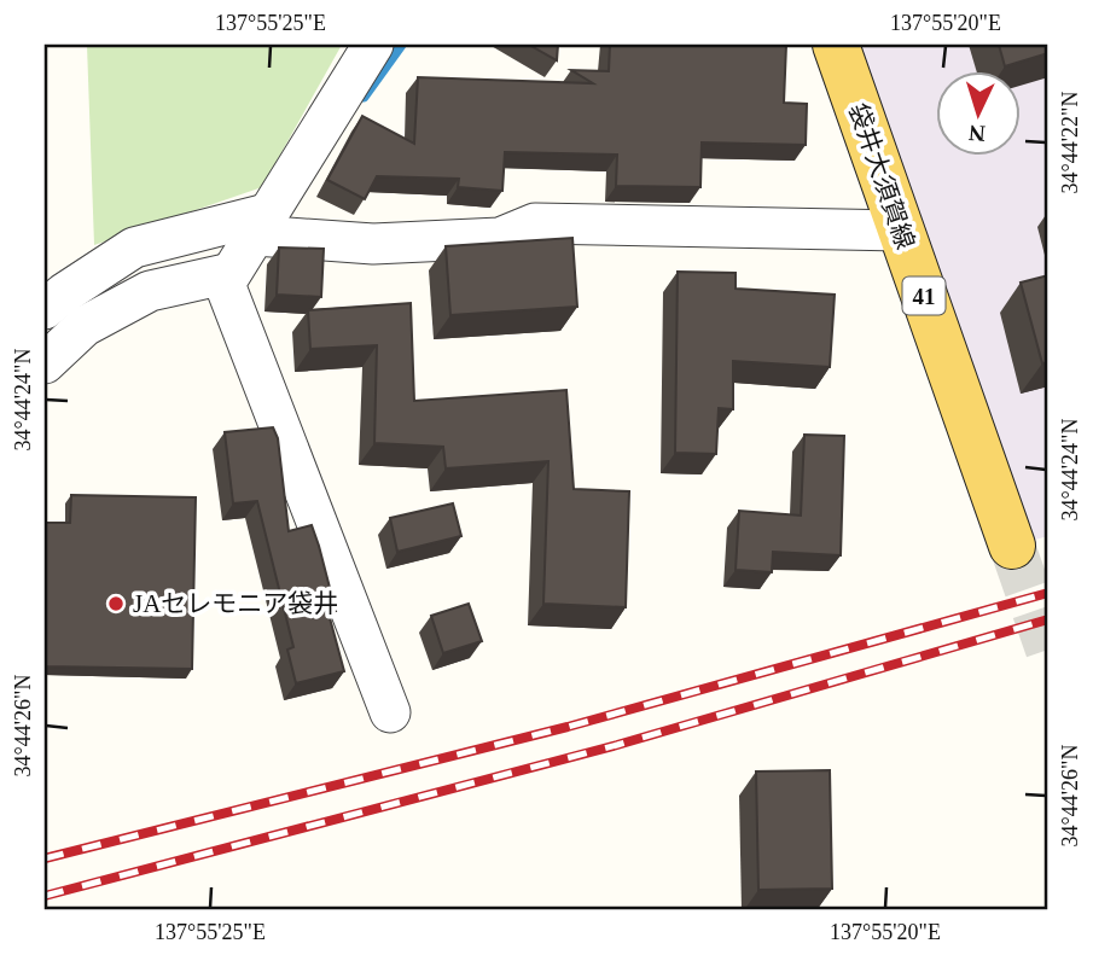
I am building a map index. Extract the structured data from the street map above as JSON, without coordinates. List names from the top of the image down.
{
  "streets": {
    "main road": ["袋井大須賀線", "41"]
  },
  "places": ["JAセレモニア袋井"],
  "north": "bottom",
  "coordinates": [
    "137°55'25\"E",
    "137°55'20\"E",
    "34°44'22\"N",
    "34°44'24\"N",
    "34°44'26\"N"
  ]
}
